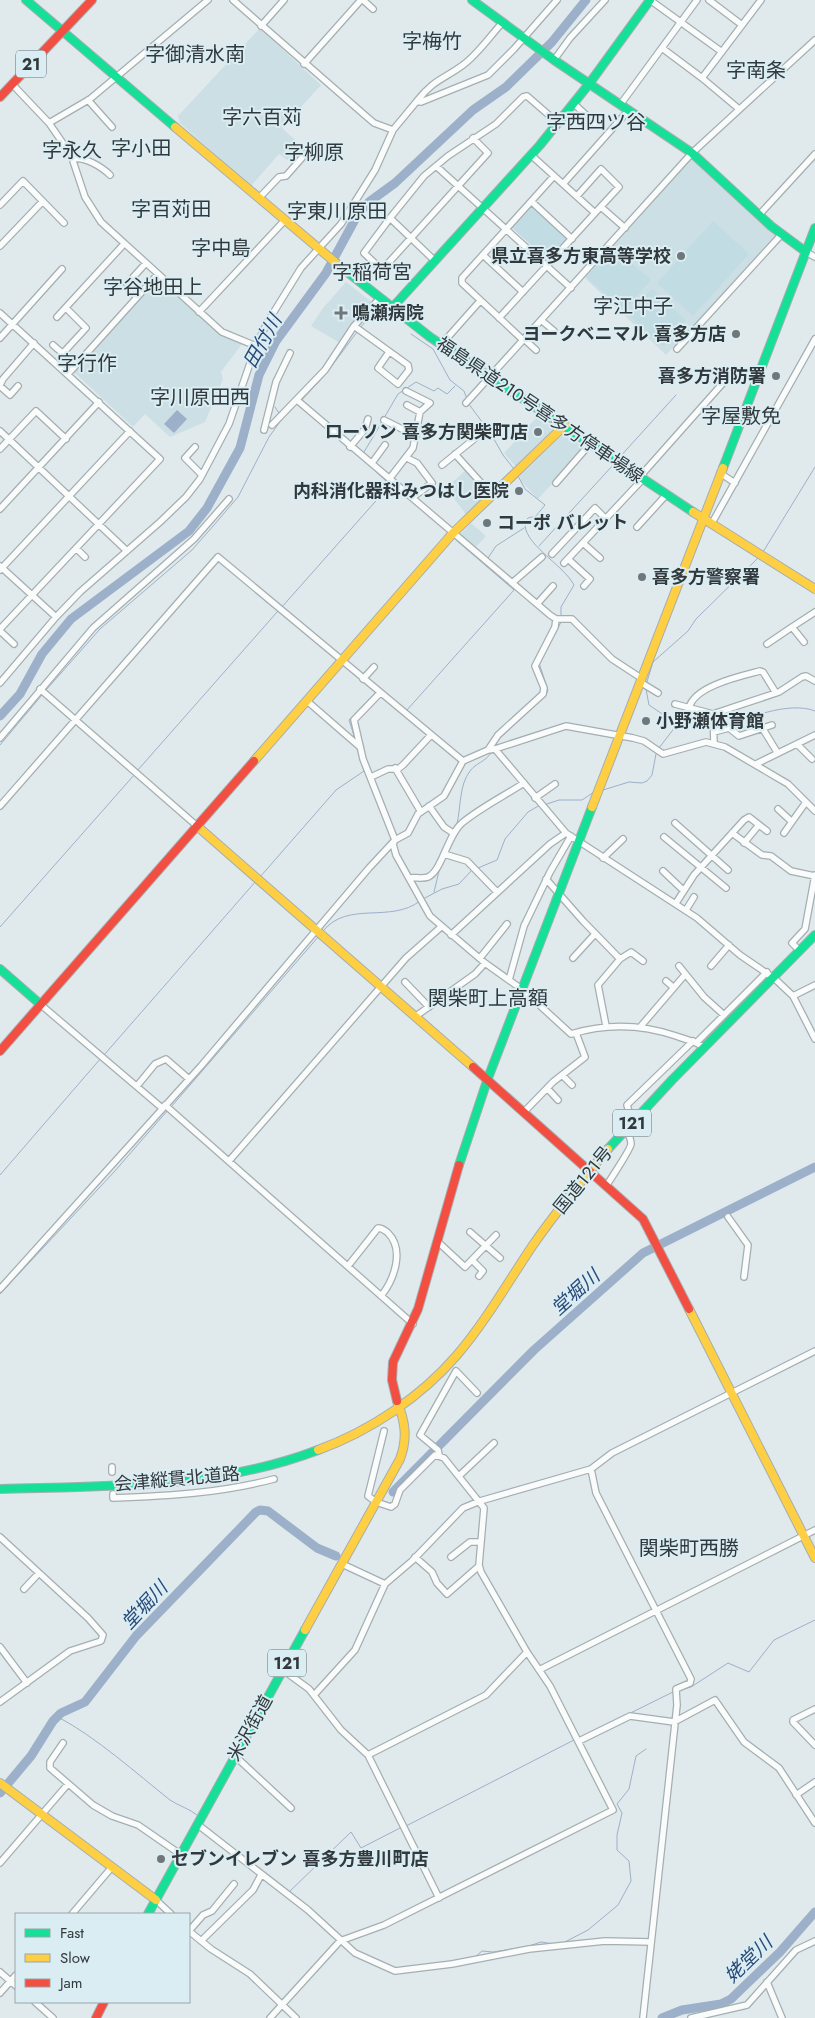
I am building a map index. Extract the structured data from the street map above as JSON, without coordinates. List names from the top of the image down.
{
  "streets": {
    "main road": [
      "21",
      "福島県道210号喜多方停車場線",
      "121",
      "国道121号",
      "会津縦貫北道路",
      "米沢街道"
    ]
  },
  "crossings": [
    ["21", "福島県道210号喜多方停車場線"],
    ["福島県道210号喜多方停車場線", "米沢街道"],
    ["国道121号", "会津縦貫北道路"],
    ["国道121号", "米沢街道"],
    ["会津縦貫北道路", "米沢街道"]
  ],
  "districts": [
    "字梅竹",
    "字御清水南",
    "字南条",
    "字六百苅",
    "字西四ツ谷",
    "字小田",
    "字永久",
    "字柳原",
    "字百苅田",
    "字東川原田",
    "字中島",
    "字稲荷宮",
    "字谷地田上",
    "字江中子",
    "字行作",
    "字川原田西",
    "字屋敷免",
    "関柴町上高額",
    "関柴町西勝"
  ],
  "water": ["田付川", "堂堀川", "姥堂川"],
  "places": {
    "other": [
      "県立喜多方東高等学校",
      "ヨークベニマル 喜多方店",
      "喜多方消防署",
      "ローソン 喜多方関柴町店",
      "内科消化器科みつはし医院",
      "コーポ バレット",
      "喜多方警察署",
      "小野瀬体育館",
      "セブンイレブン 喜多方豊川町店"
    ],
    "health": ["鳴瀬病院"]
  },
  "legend": ["Fast", "Slow", "Jam"]
}
